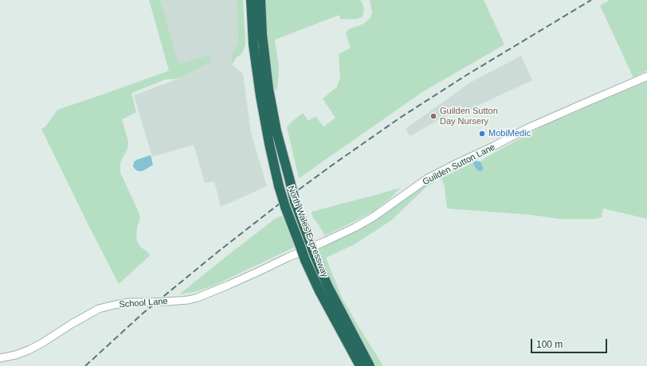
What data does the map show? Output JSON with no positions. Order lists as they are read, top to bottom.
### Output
{
  "streets": {
    "highway": ["North Wales Expressway"],
    "street": ["Guilden Sutton Lane", "School Lane"]
  },
  "crossings": [
    ["Guilden Sutton Lane", "School Lane"]
  ],
  "places": ["Guilden Sutton Day Nursery", "MobiMedic"],
  "scale_bar": "100 m"
}
